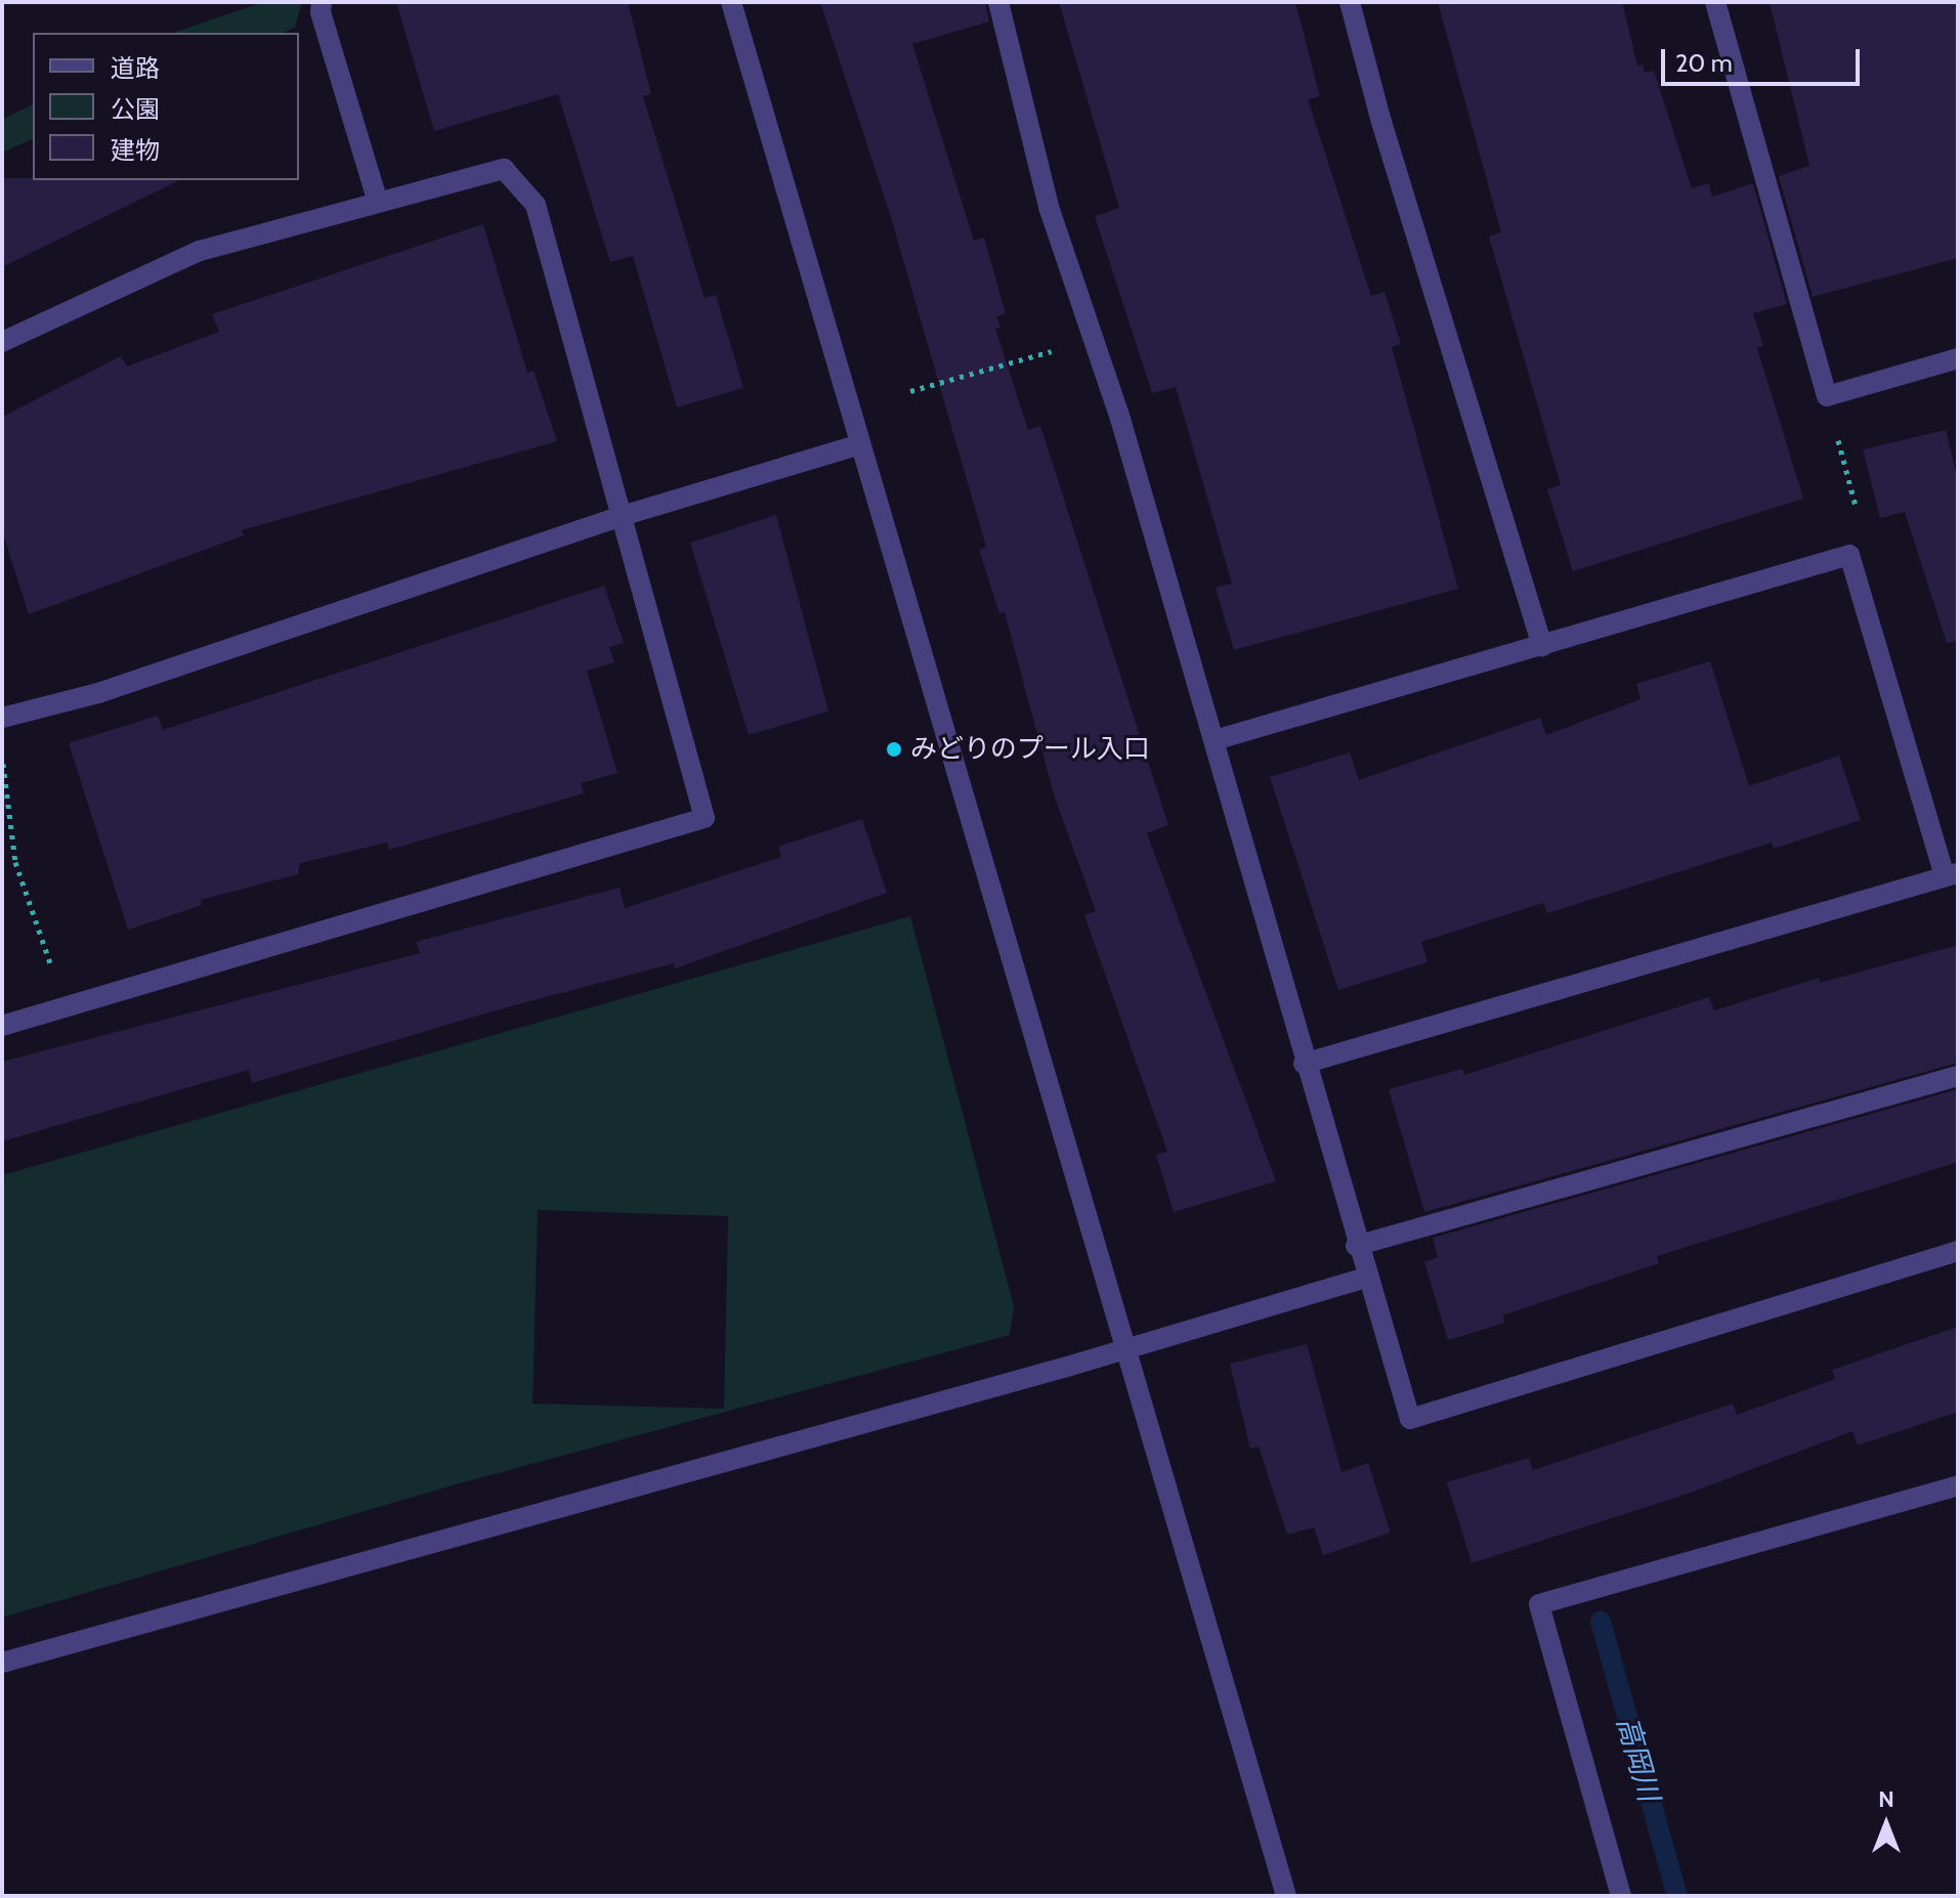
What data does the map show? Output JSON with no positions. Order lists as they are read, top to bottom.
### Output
{
  "water": ["高岡川"],
  "places": ["みどりのプール入口"],
  "legend": ["道路", "公園", "建物"],
  "scale_bar": "20 m",
  "north": "top"
}
